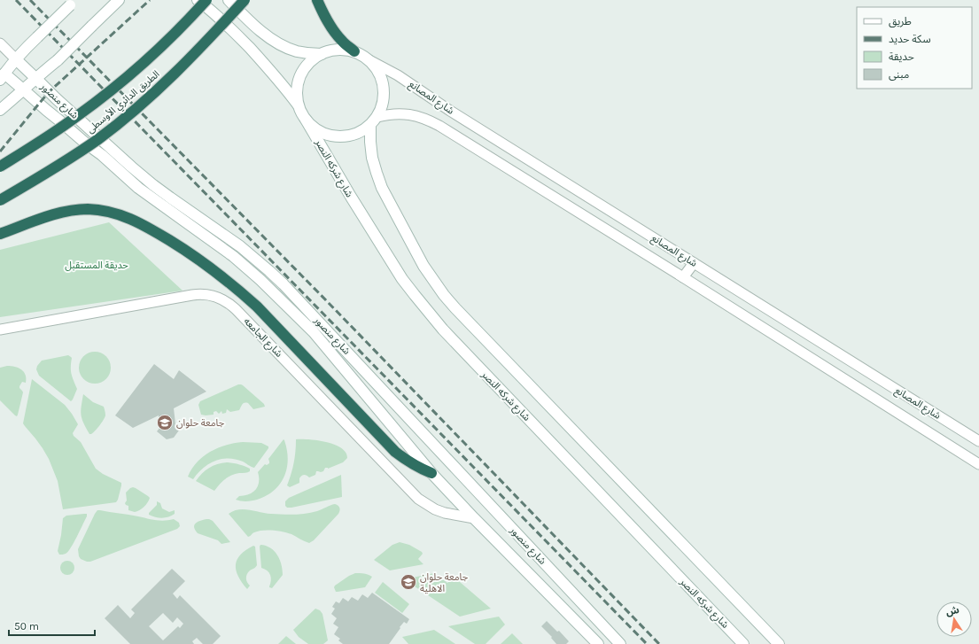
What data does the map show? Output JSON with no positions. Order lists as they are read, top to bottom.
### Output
{
  "streets": {
    "highway": ["الطريق الدائري الأوسطى"],
    "street": [
      "شارع المصانع",
      "شارع منصور",
      "شارع شركه النصر",
      "شارع الجامعه"
    ]
  },
  "crossings": [
    ["شارع المصانع", "شارع شركه النصر"],
    ["شارع منصور", "شارع الجامعه"]
  ],
  "parks": ["حديقة المستقبل"],
  "places": {
    "school or university": ["جامعة حلوان", "جامعة حلوان الاهلية"]
  },
  "legend": [
    "طريق",
    "سكة حديد",
    "حديقة",
    "مبنى"
  ],
  "scale_bar": "50 m",
  "north": "top"
}
